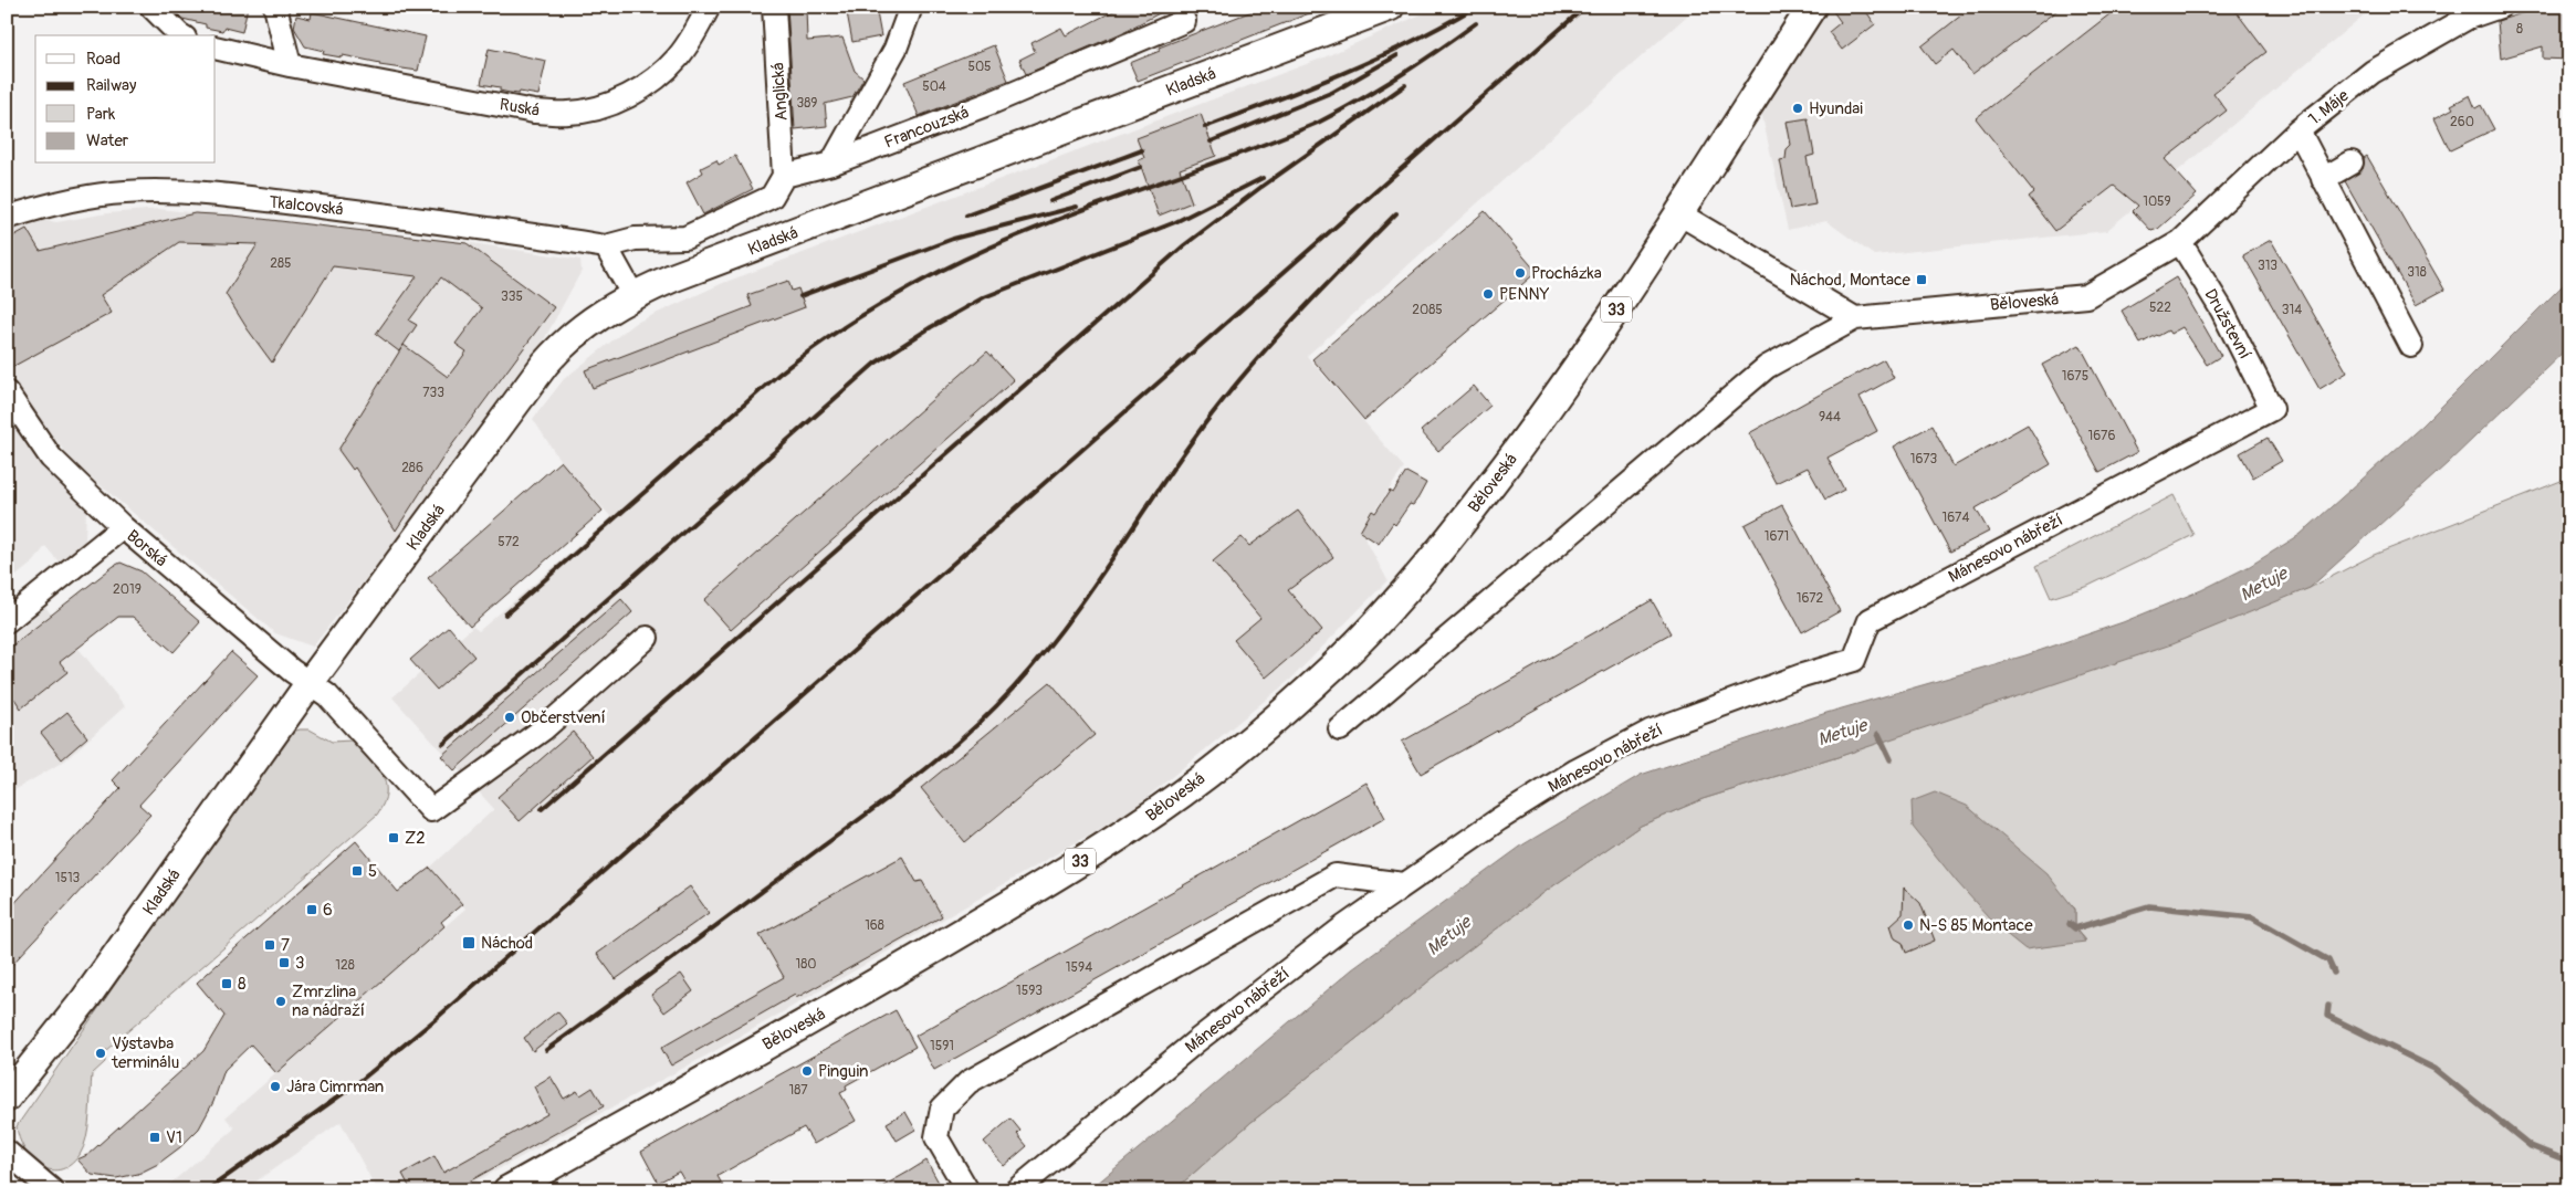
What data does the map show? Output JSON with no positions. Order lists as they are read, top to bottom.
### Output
{
  "streets": {
    "main road": ["Kladská", "Běloveská", "33"],
    "street": [
      "Anglická",
      "Ruská",
      "1. Máje",
      "Francouzská",
      "Tkalcovská",
      "Družstevní",
      "Borská",
      "Mánesovo nábřeží"
    ]
  },
  "crossings": [
    ["Kladská", "Borská"],
    ["Anglická", "Tkalcovská"],
    ["1. Máje", "Běloveská"],
    ["1. Máje", "Družstevní"],
    ["Běloveská", "Družstevní"],
    ["Družstevní", "Mánesovo nábřeží"]
  ],
  "water": ["Metuje"],
  "places": {
    "other": [
      "Hyundai",
      "Procházka",
      "PENNY",
      "Občerstvení",
      "N-S 85 Montace",
      "Zmrzlina na nádraží",
      "Výstavba terminálu",
      "Pinguin",
      "Jára Cimrman"
    ],
    "transit": [
      "Náchod, Montace",
      "Z2",
      "5",
      "6",
      "Náchod",
      "7",
      "3",
      "8",
      "V1"
    ]
  },
  "house_numbers": [
    "8",
    "505",
    "504",
    "389",
    "260",
    "1059",
    "285",
    "313",
    "318",
    "335",
    "522",
    "2085",
    "314",
    "1675",
    "733",
    "944",
    "1676",
    "1673",
    "286",
    "1674",
    "1671",
    "572",
    "2019",
    "1672",
    "1513",
    "168",
    "180",
    "128",
    "1594",
    "1593",
    "1591",
    "187"
  ],
  "legend": [
    "Road",
    "Railway",
    "Park",
    "Water"
  ]
}
